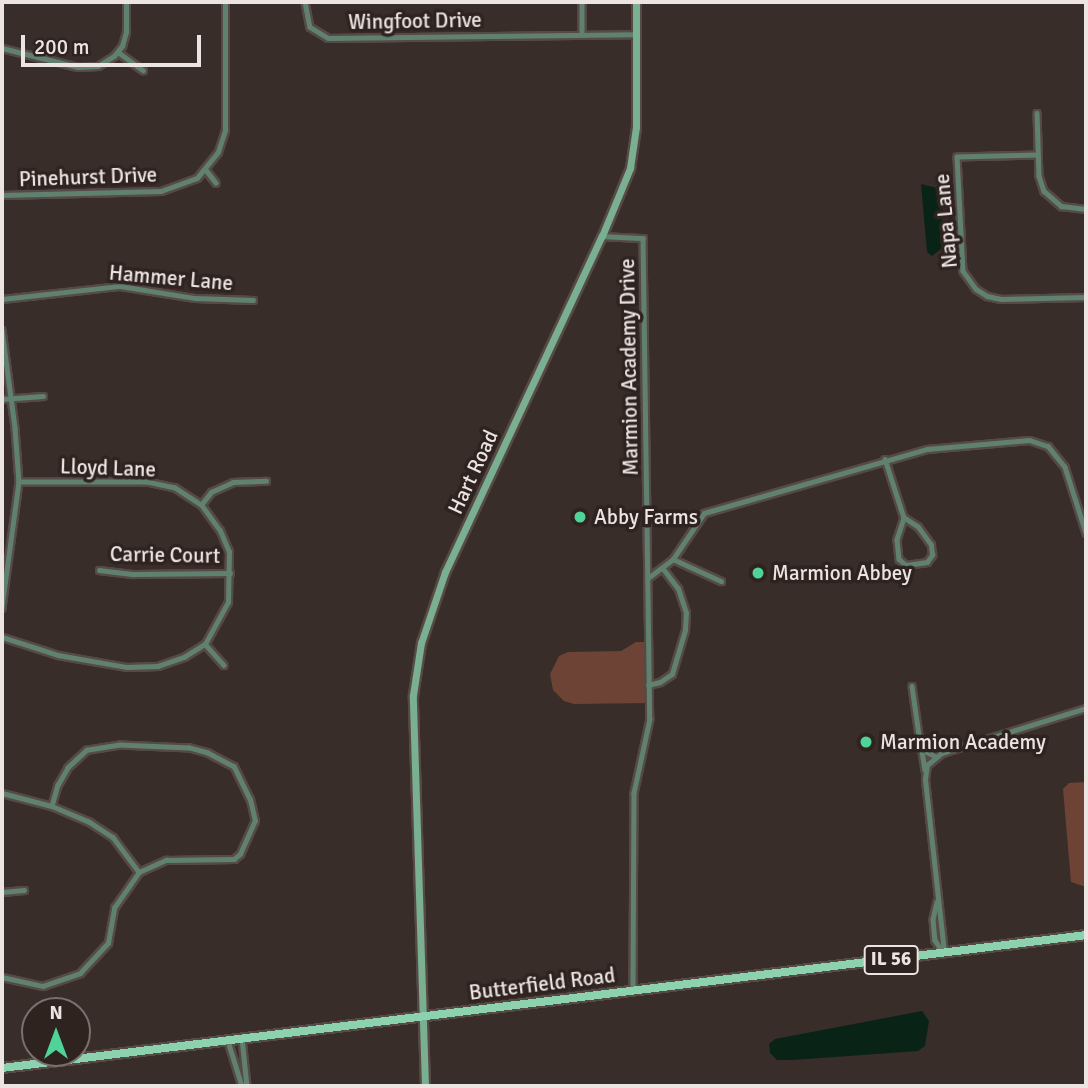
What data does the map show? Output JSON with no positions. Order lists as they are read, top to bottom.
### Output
{
  "streets": {
    "main road": ["IL 56", "Butterfield Road"],
    "street": [
      "Wingfoot Drive",
      "Pinehurst Drive",
      "Napa Lane",
      "Hammer Lane",
      "Marmion Academy Drive",
      "Lloyd Lane",
      "Hart Road",
      "Carrie Court"
    ]
  },
  "crossings": [
    ["Wingfoot Drive", "Hart Road"],
    ["Marmion Academy Drive", "Hart Road"],
    ["Marmion Academy Drive", "Butterfield Road"],
    ["Hart Road", "Butterfield Road"]
  ],
  "places": ["Abby Farms", "Marmion Abbey", "Marmion Academy"],
  "scale_bar": "200 m",
  "north": "top"
}
